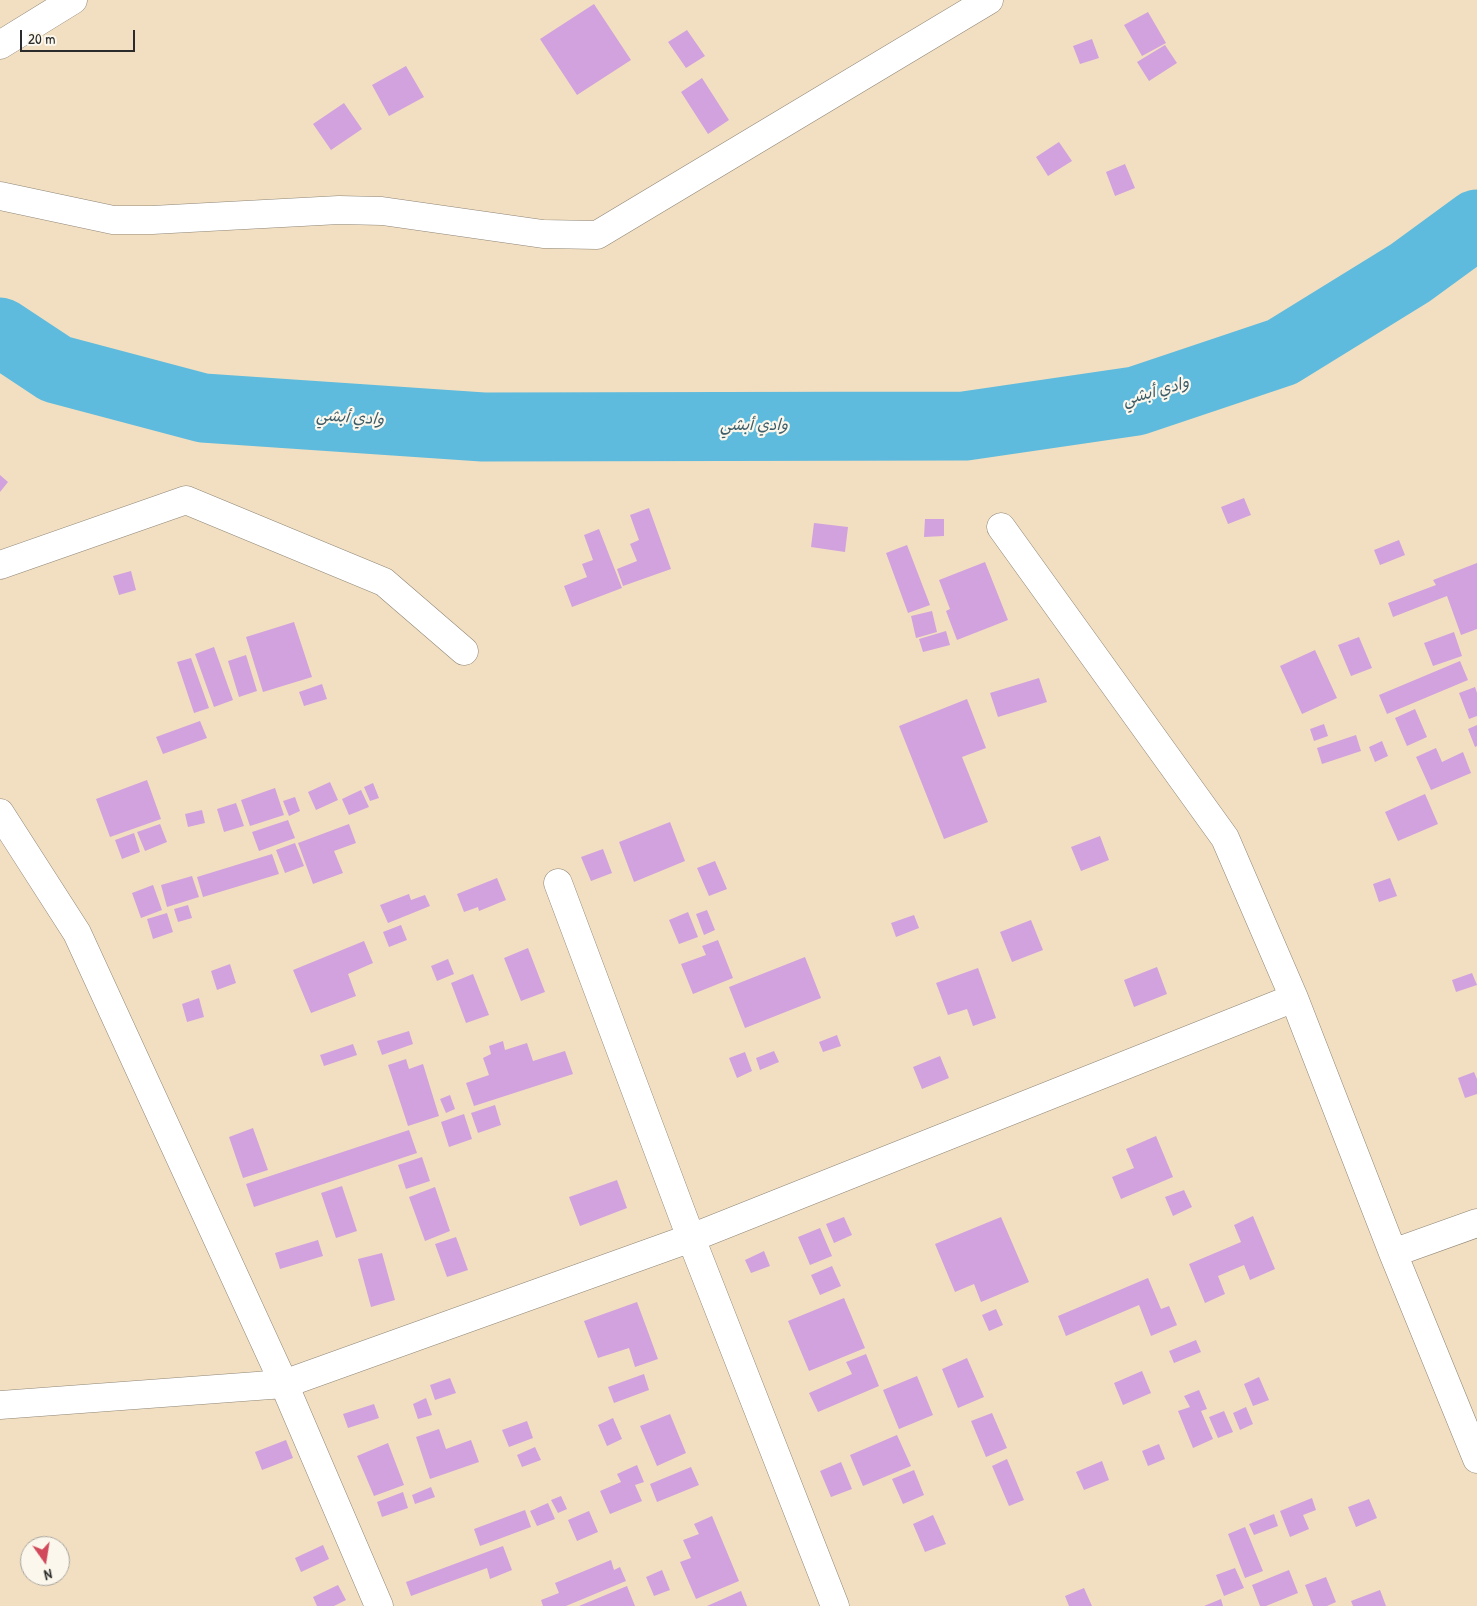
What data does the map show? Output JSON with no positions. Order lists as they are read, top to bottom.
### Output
{
  "water": ["وادي أبشي"],
  "scale_bar": "20 m",
  "north": "bottom"
}
